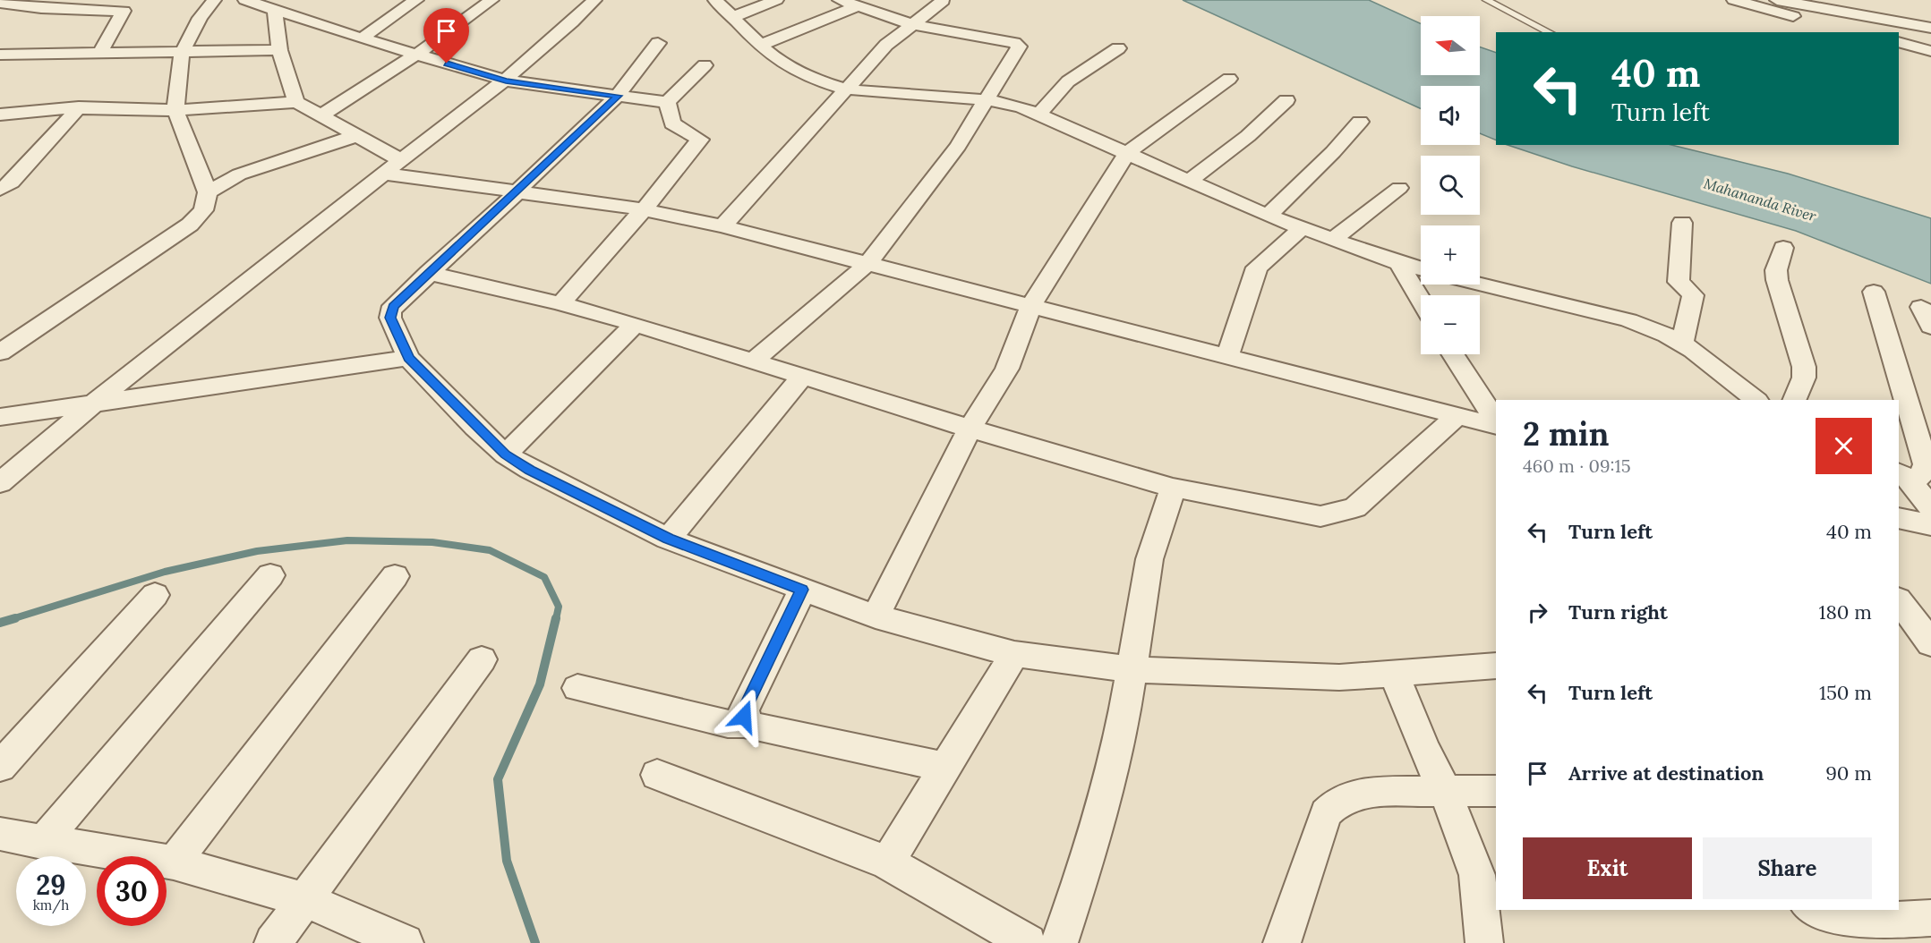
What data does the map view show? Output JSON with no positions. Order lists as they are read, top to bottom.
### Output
{
  "water": ["Mahananda River"],
  "north": "left",
  "page": {
    "map_buttons": ["+", "−"],
    "turn": ["40 m", "Turn left"],
    "heading": ["2 min", "460 m · 09:15"],
    "list": [
      {
        "name": "Turn left",
        "value": "40 m"
      },
      {
        "name": "Turn right",
        "value": "180 m"
      },
      {
        "name": "Turn left",
        "value": "150 m"
      },
      {
        "name": "Arrive at destination",
        "value": "90 m"
      }
    ],
    "buttons": ["Exit", "Share"],
    "speed": "29 km/h",
    "limit": "30"
  }
}
